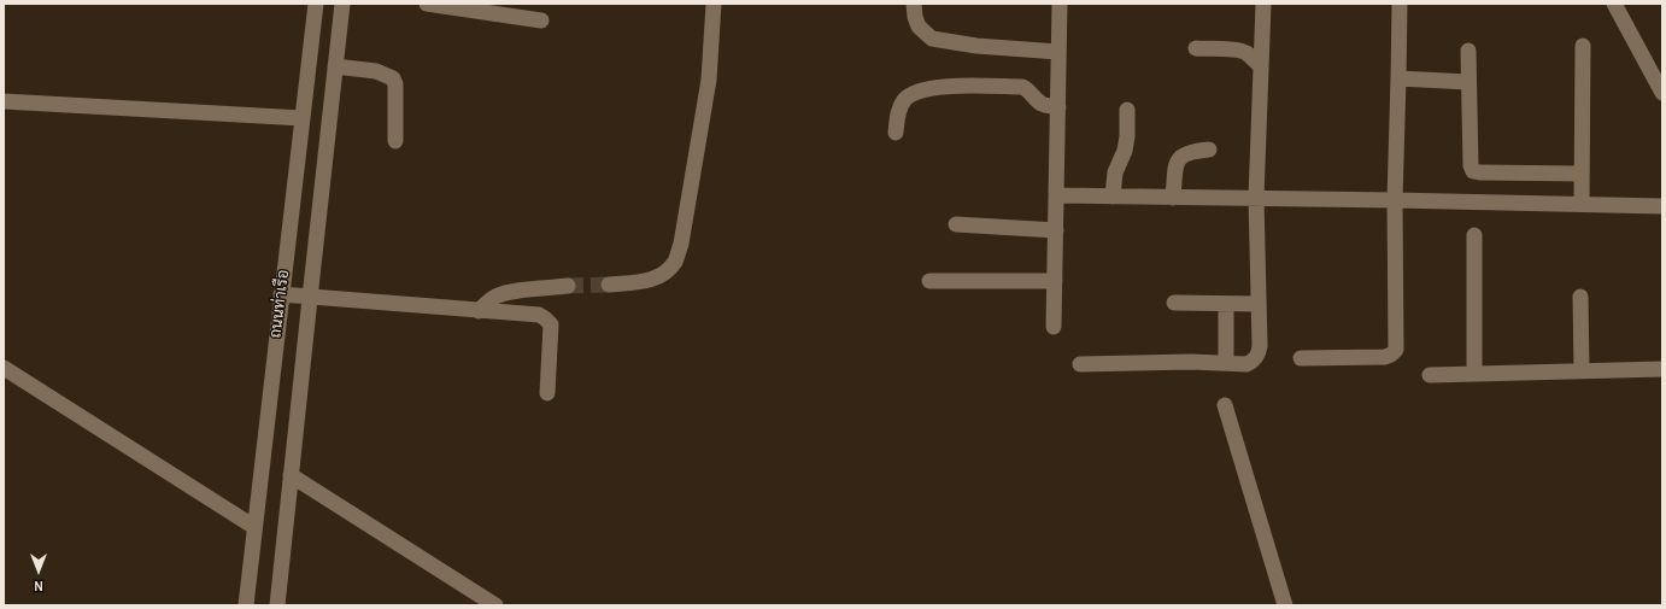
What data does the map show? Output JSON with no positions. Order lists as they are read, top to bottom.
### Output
{
  "streets": {
    "street": ["ถนนท่าเรือ"]
  },
  "north": "bottom"
}
